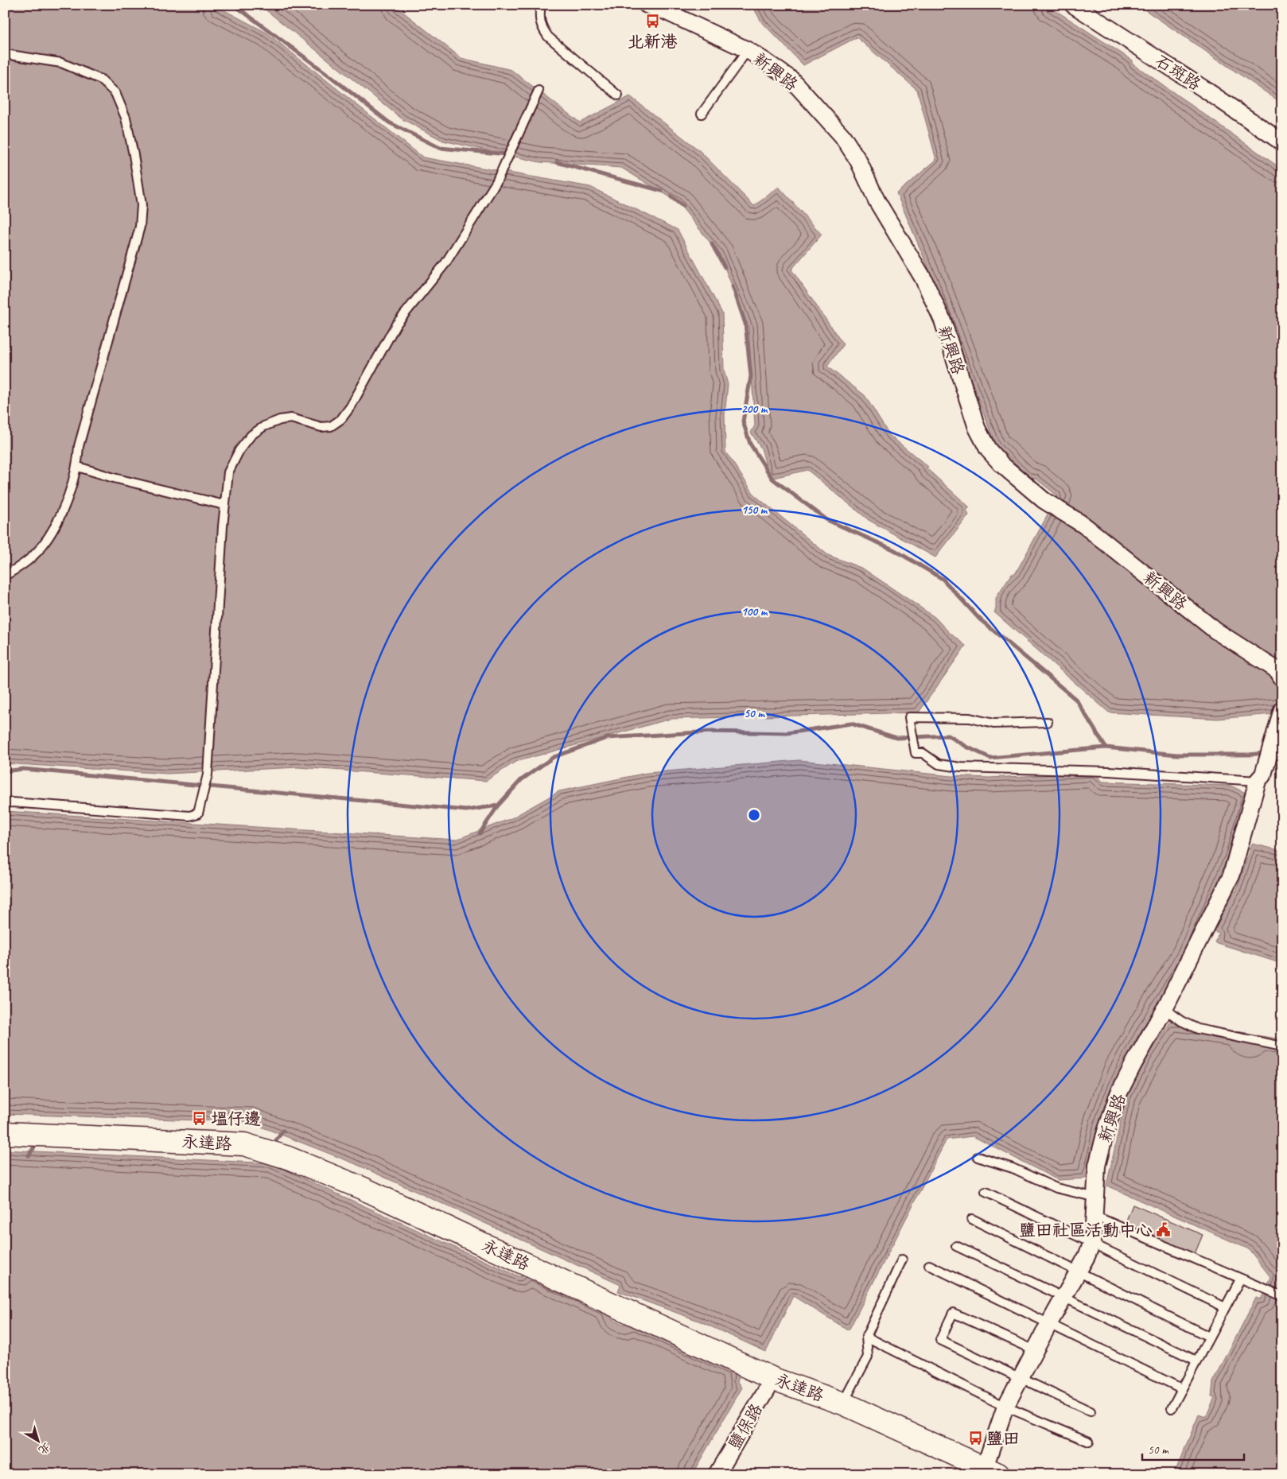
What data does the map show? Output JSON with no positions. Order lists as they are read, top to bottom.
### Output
{
  "streets": {
    "street": [
      "新興路",
      "石斑路",
      "永達路",
      "鹽保路"
    ]
  },
  "crossings": [
    ["新興路", "永達路"],
    ["永達路", "鹽保路"]
  ],
  "places": {
    "bus stop": ["北新港", "塭仔邊", "鹽田"],
    "public building": ["鹽田社區活動中心"]
  },
  "scale_bar": "50 m",
  "north": "bottom right",
  "rings": [
    "200 m",
    "150 m",
    "100 m",
    "50 m"
  ]
}
